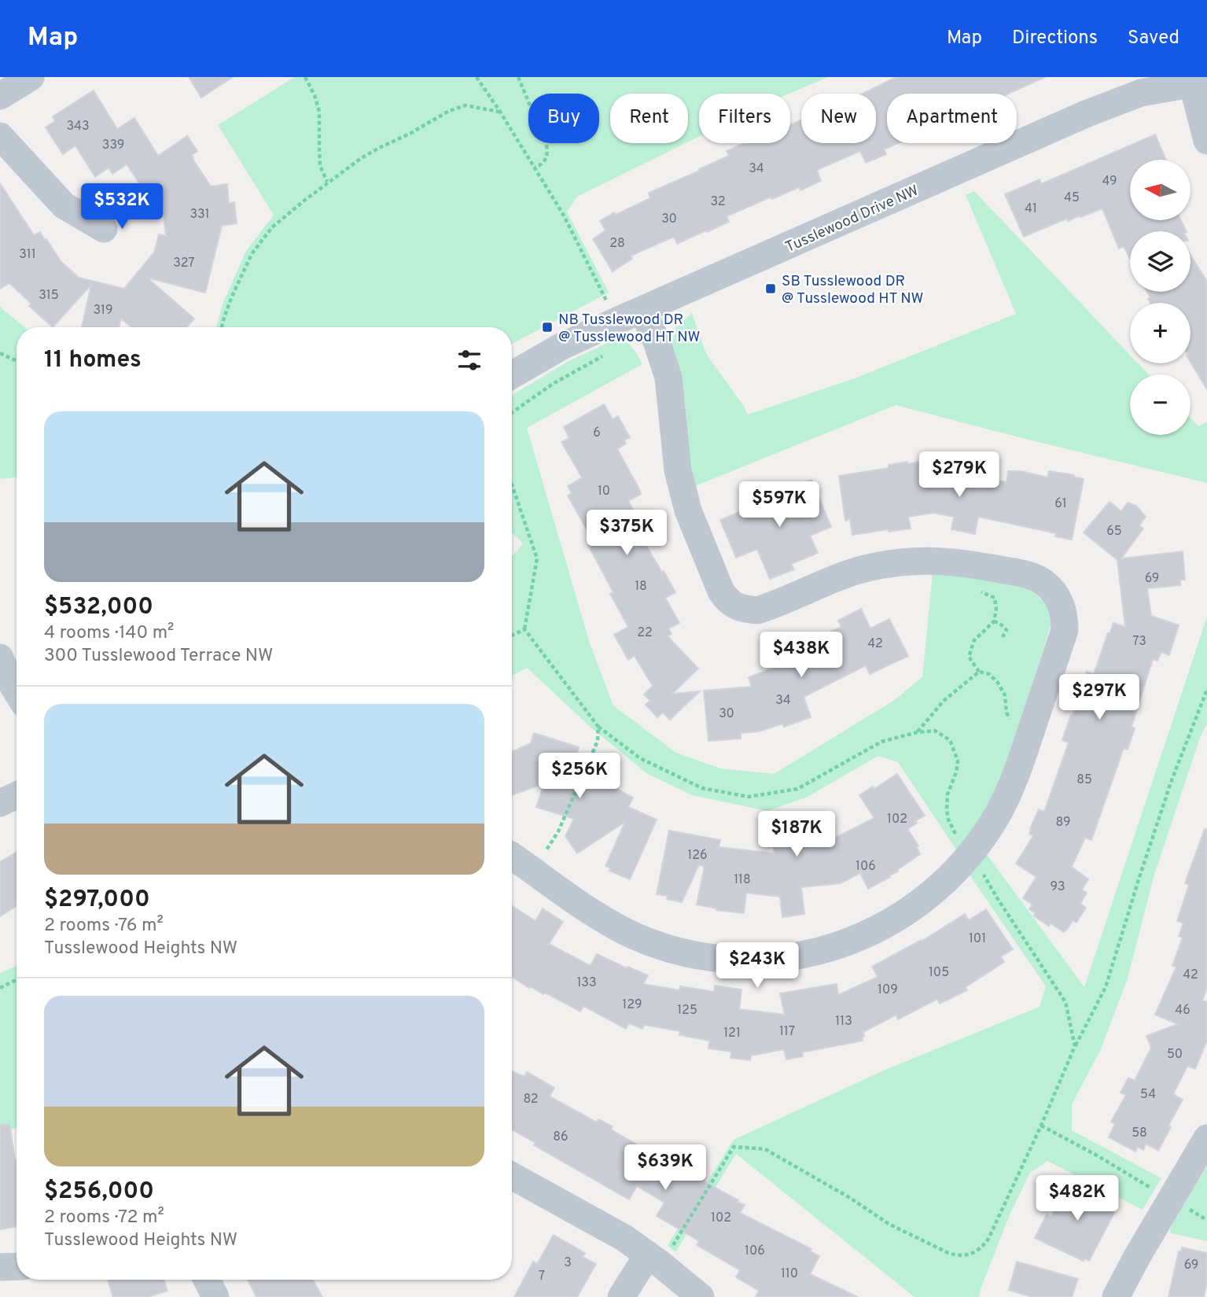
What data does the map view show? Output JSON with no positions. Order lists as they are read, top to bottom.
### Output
{
  "streets": {
    "street": ["Tusslewood Drive NW"]
  },
  "places": {
    "transit": ["SB Tusslewood DR @ Tusslewood HT NW", "NB Tusslewood DR @ Tusslewood HT NW"]
  },
  "house_numbers": [
    "343",
    "339",
    "34",
    "49",
    "45",
    "32",
    "41",
    "331",
    "30",
    "28",
    "311",
    "327",
    "315",
    "319",
    "6",
    "10",
    "61",
    "65",
    "69",
    "18",
    "22",
    "73",
    "42",
    "34",
    "30",
    "85",
    "102",
    "89",
    "126",
    "106",
    "118",
    "93",
    "101",
    "105",
    "42",
    "133",
    "109",
    "129",
    "125",
    "46",
    "113",
    "117",
    "121",
    "50",
    "54",
    "82",
    "58",
    "86",
    "102",
    "106",
    "3",
    "69",
    "110",
    "7"
  ],
  "north": "left",
  "page": {
    "header": "Map",
    "nav": ["Map", "Directions", "Saved"],
    "chip": [
      "Buy",
      "Rent",
      "Filters",
      "New",
      "Apartment"
    ],
    "map_buttons": ["+", "−"],
    "price": [
      "$532K",
      "$279K",
      "$597K",
      "$375K",
      "$438K",
      "$297K",
      "$256K",
      "$187K",
      "$243K",
      "$639K",
      "$482K"
    ],
    "heading": "11 homes",
    "list": [
      {
        "name": "$532,000",
        "note": "4 rooms · 140 m² · 300 Tusslewood Terrace NW"
      },
      {
        "name": "$297,000",
        "note": "2 rooms · 76 m² · Tusslewood Heights NW"
      },
      {
        "name": "$256,000",
        "note": "2 rooms · 72 m² · Tusslewood Heights NW"
      }
    ]
  }
}
